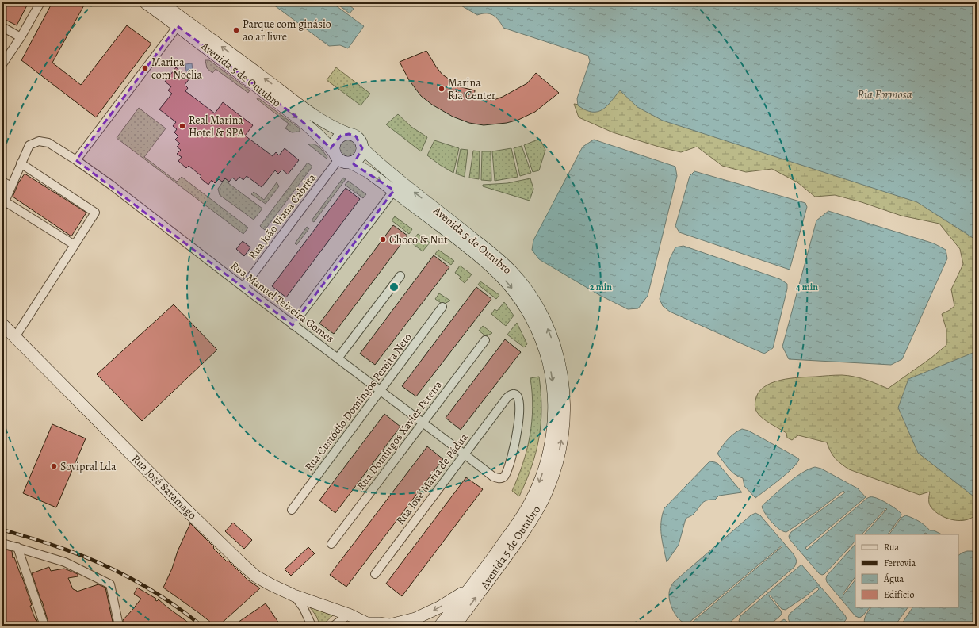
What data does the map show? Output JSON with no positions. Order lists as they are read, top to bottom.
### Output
{
  "streets": {
    "main road": ["Avenida 5 de Outubro", "Rua José Saramago"],
    "street": [
      "Rua João Viana Cabrita",
      "Rua Manuel Teixeira Gomes",
      "Rua Custódio Domingos Pereira Neto",
      "Rua Domingos Xavier Pereira",
      "Rua José Maria de Pádua"
    ]
  },
  "crossings": [
    ["Avenida 5 de Outubro", "Rua João Viana Cabrita"],
    ["Rua João Viana Cabrita", "Rua Manuel Teixeira Gomes"],
    ["Rua Manuel Teixeira Gomes", "Rua Custódio Domingos Pereira Neto"],
    ["Rua Manuel Teixeira Gomes", "Rua Domingos Xavier Pereira"],
    ["Rua Manuel Teixeira Gomes", "Rua José Maria de Pádua"]
  ],
  "water": ["Ria Formosa"],
  "places": [
    "Parque com ginásio ao ar livre",
    "Marina com Noélia",
    "Marina Ria Center",
    "Real Marina Hotel & SPA",
    "Choco & Nut",
    "Sovipral Lda"
  ],
  "legend": [
    "Rua",
    "Ferrovia",
    "Água",
    "Edifício"
  ],
  "rings": ["2 min", "4 min"]
}
